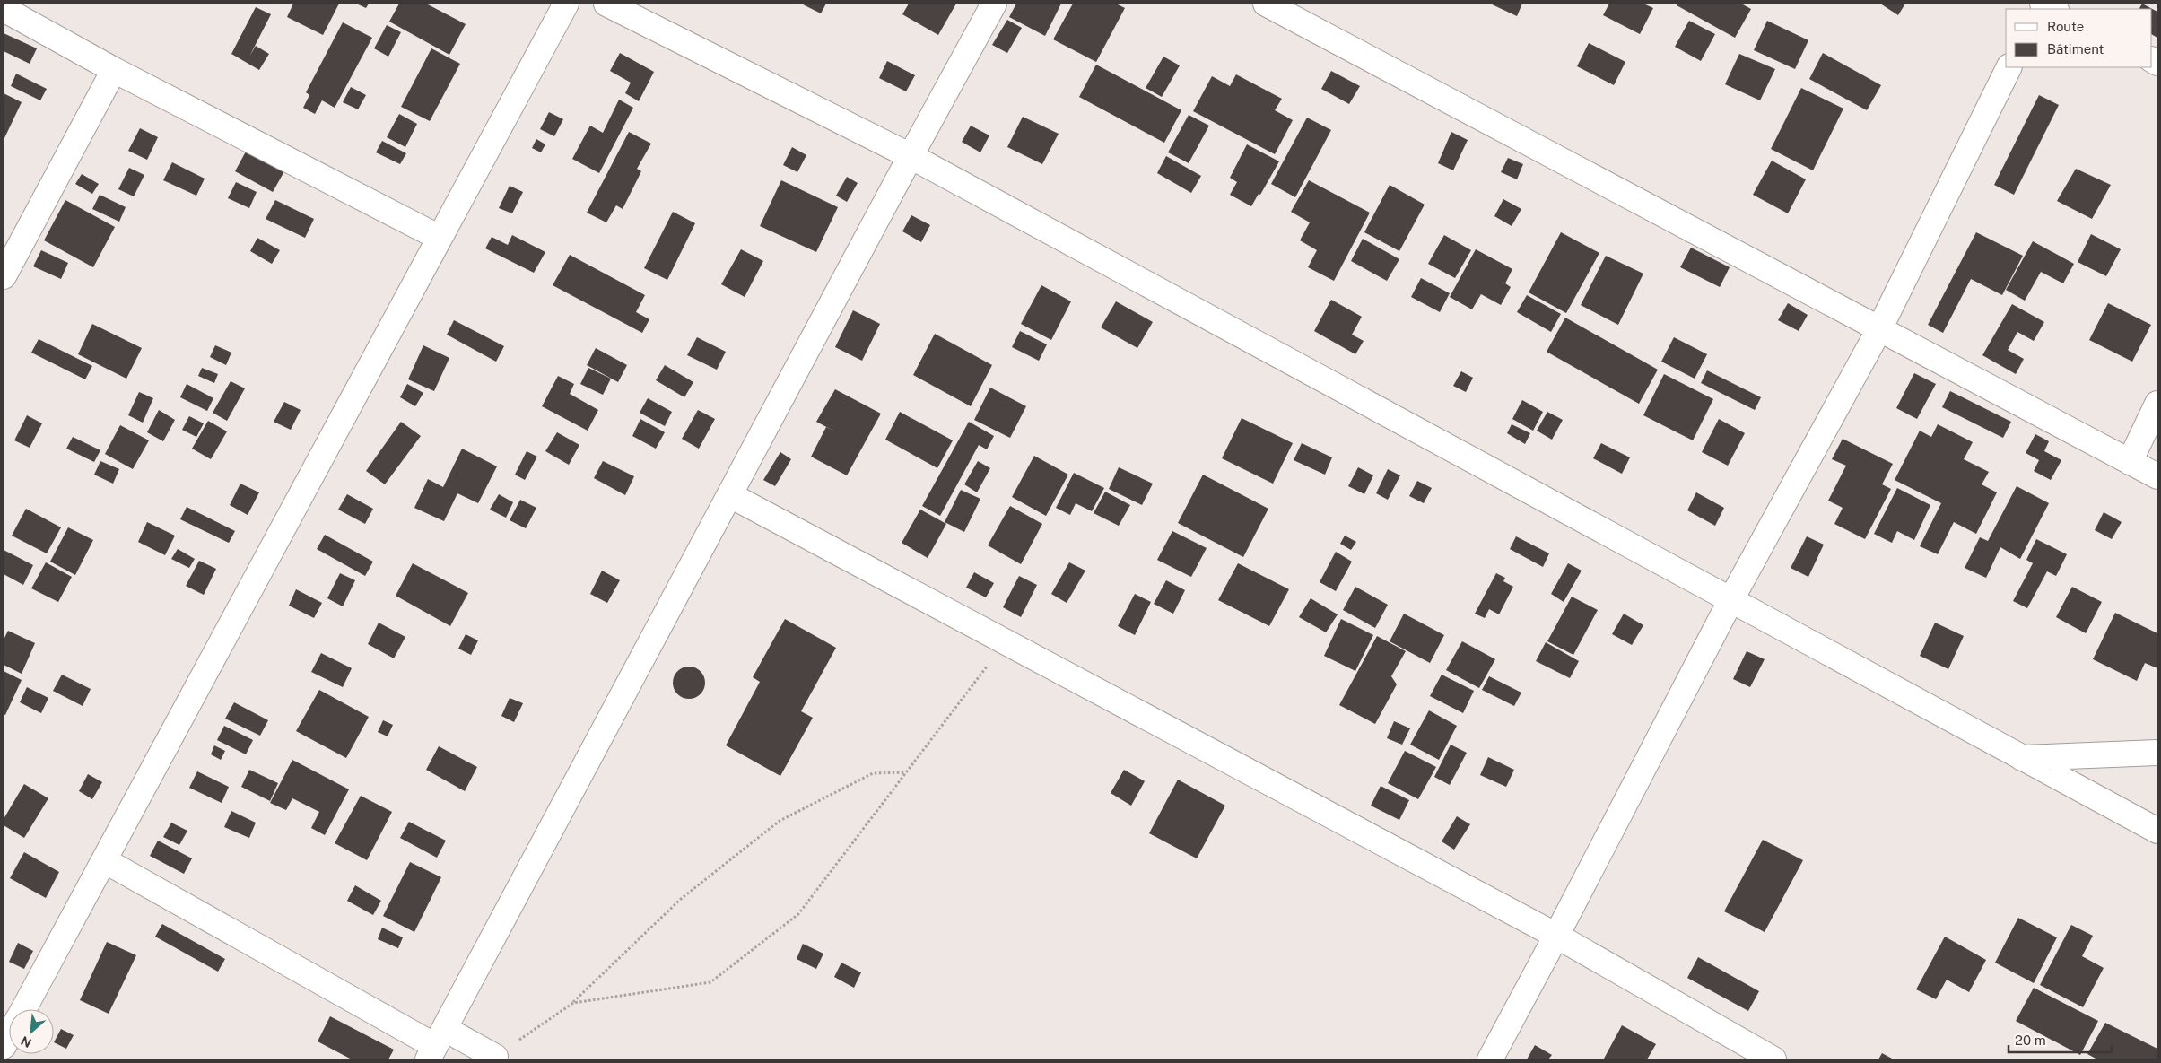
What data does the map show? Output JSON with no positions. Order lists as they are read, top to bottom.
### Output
{
  "legend": ["Route", "Bâtiment"],
  "scale_bar": "20 m",
  "north": "bottom left"
}
